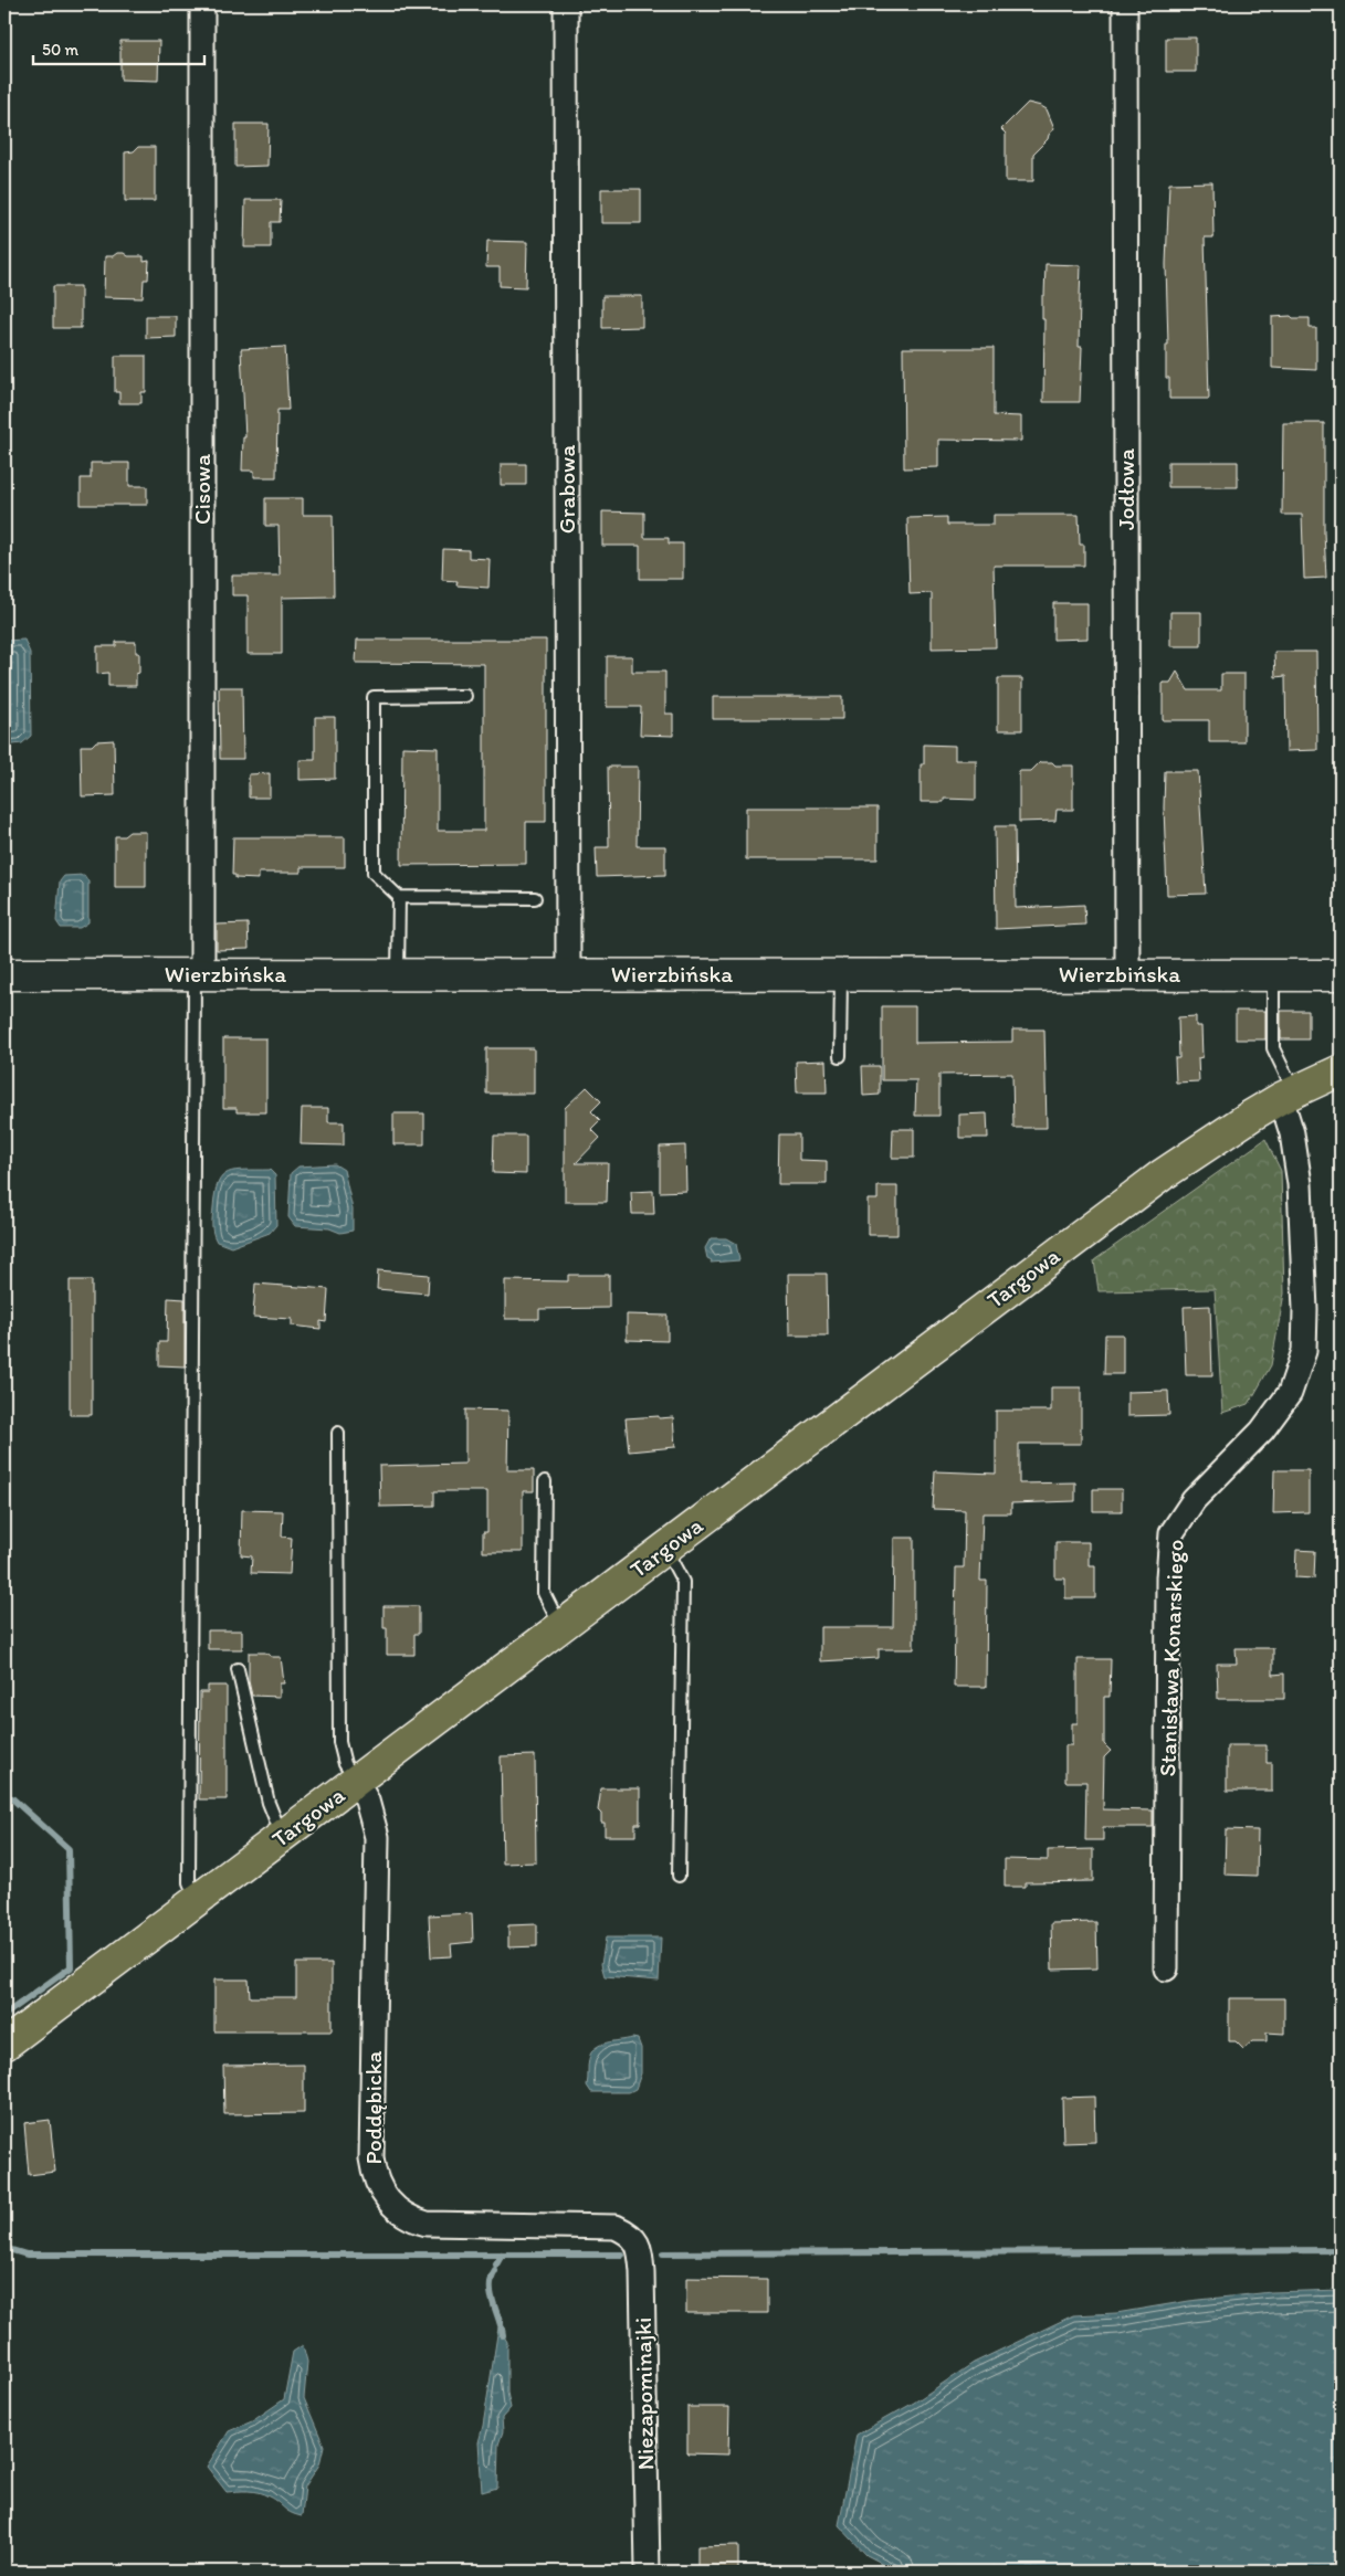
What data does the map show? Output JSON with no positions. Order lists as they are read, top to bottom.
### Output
{
  "streets": {
    "main road": ["Targowa"],
    "street": [
      "Cisowa",
      "Grabowa",
      "Jodłowa",
      "Wierzbińska",
      "Stanisława Konarskiego",
      "Poddębicka",
      "Niezapominajki"
    ]
  },
  "crossings": [
    ["Cisowa", "Wierzbińska"],
    ["Grabowa", "Wierzbińska"],
    ["Jodłowa", "Wierzbińska"],
    ["Targowa", "Stanisława Konarskiego"],
    ["Targowa", "Poddębicka"],
    ["Poddębicka", "Niezapominajki"]
  ],
  "scale_bar": "50 m"
}
